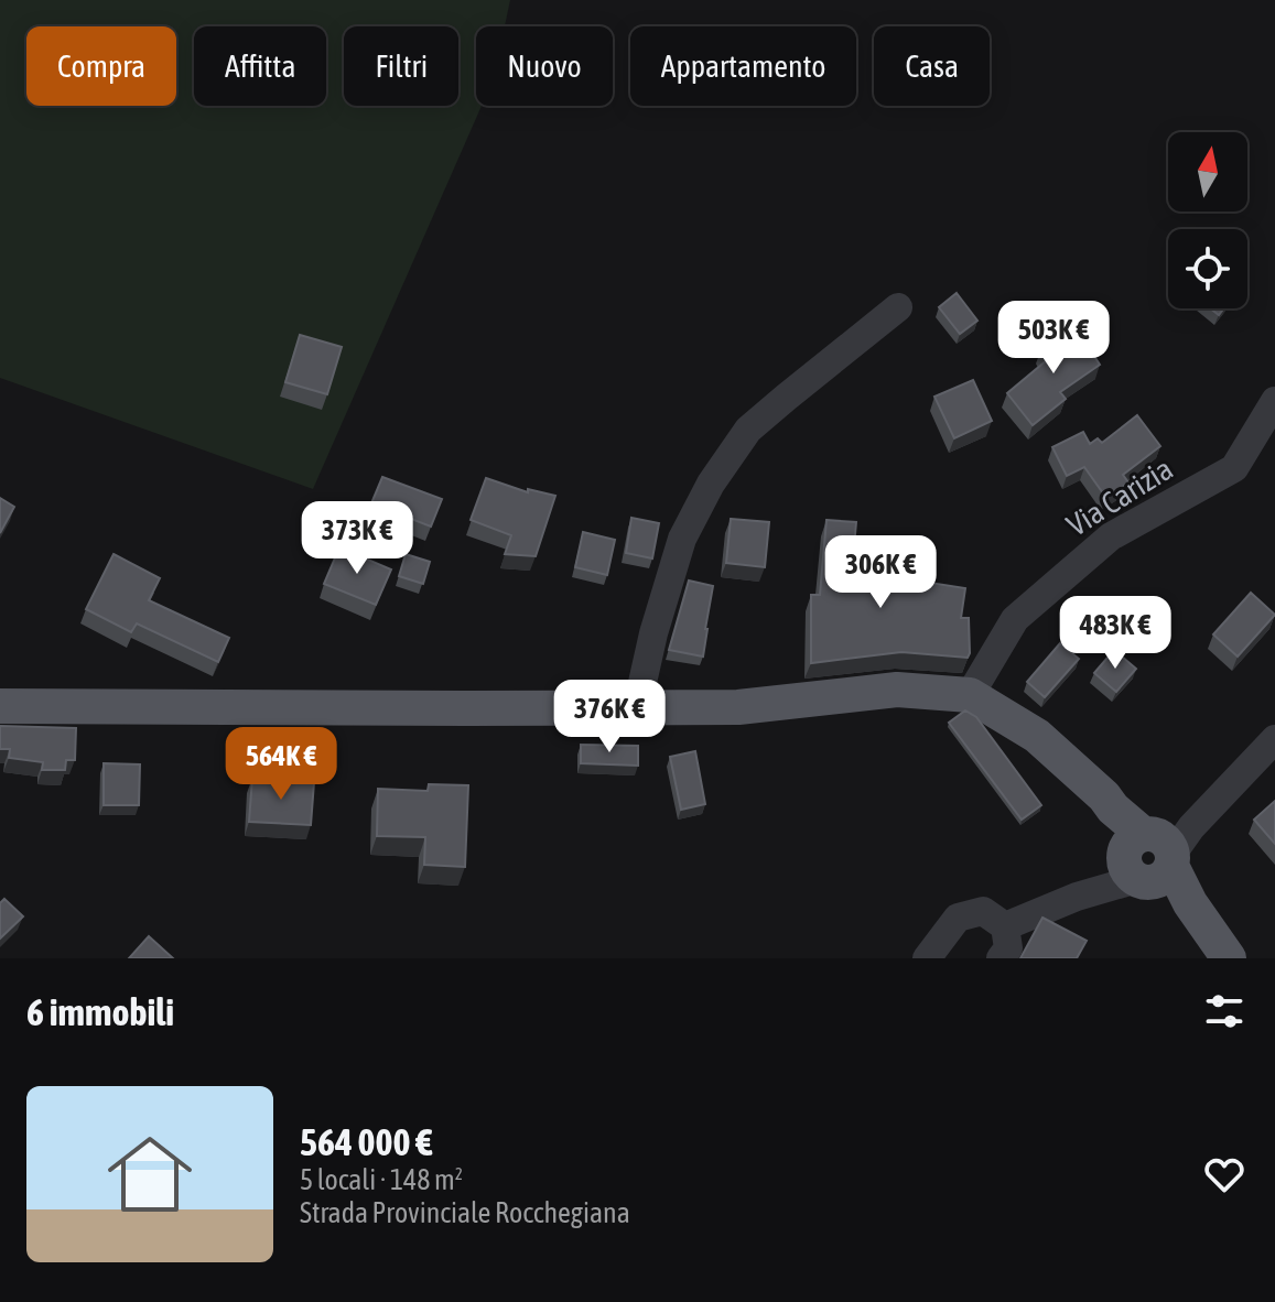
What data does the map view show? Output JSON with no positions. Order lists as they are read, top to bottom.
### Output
{
  "streets": {
    "street": ["Via Carizia"]
  },
  "north": "top",
  "page": {
    "chip": [
      "Compra",
      "Affitta",
      "Filtri",
      "Nuovo",
      "Appartamento",
      "Casa"
    ],
    "price": [
      "503K €",
      "373K €",
      "306K €",
      "483K €",
      "376K €",
      "564K €"
    ],
    "heading": "6 immobili",
    "list": [
      {
        "name": "564 000 €",
        "note": "5 locali · 148 m² · Strada Provinciale Rocchegiana"
      }
    ]
  }
}
